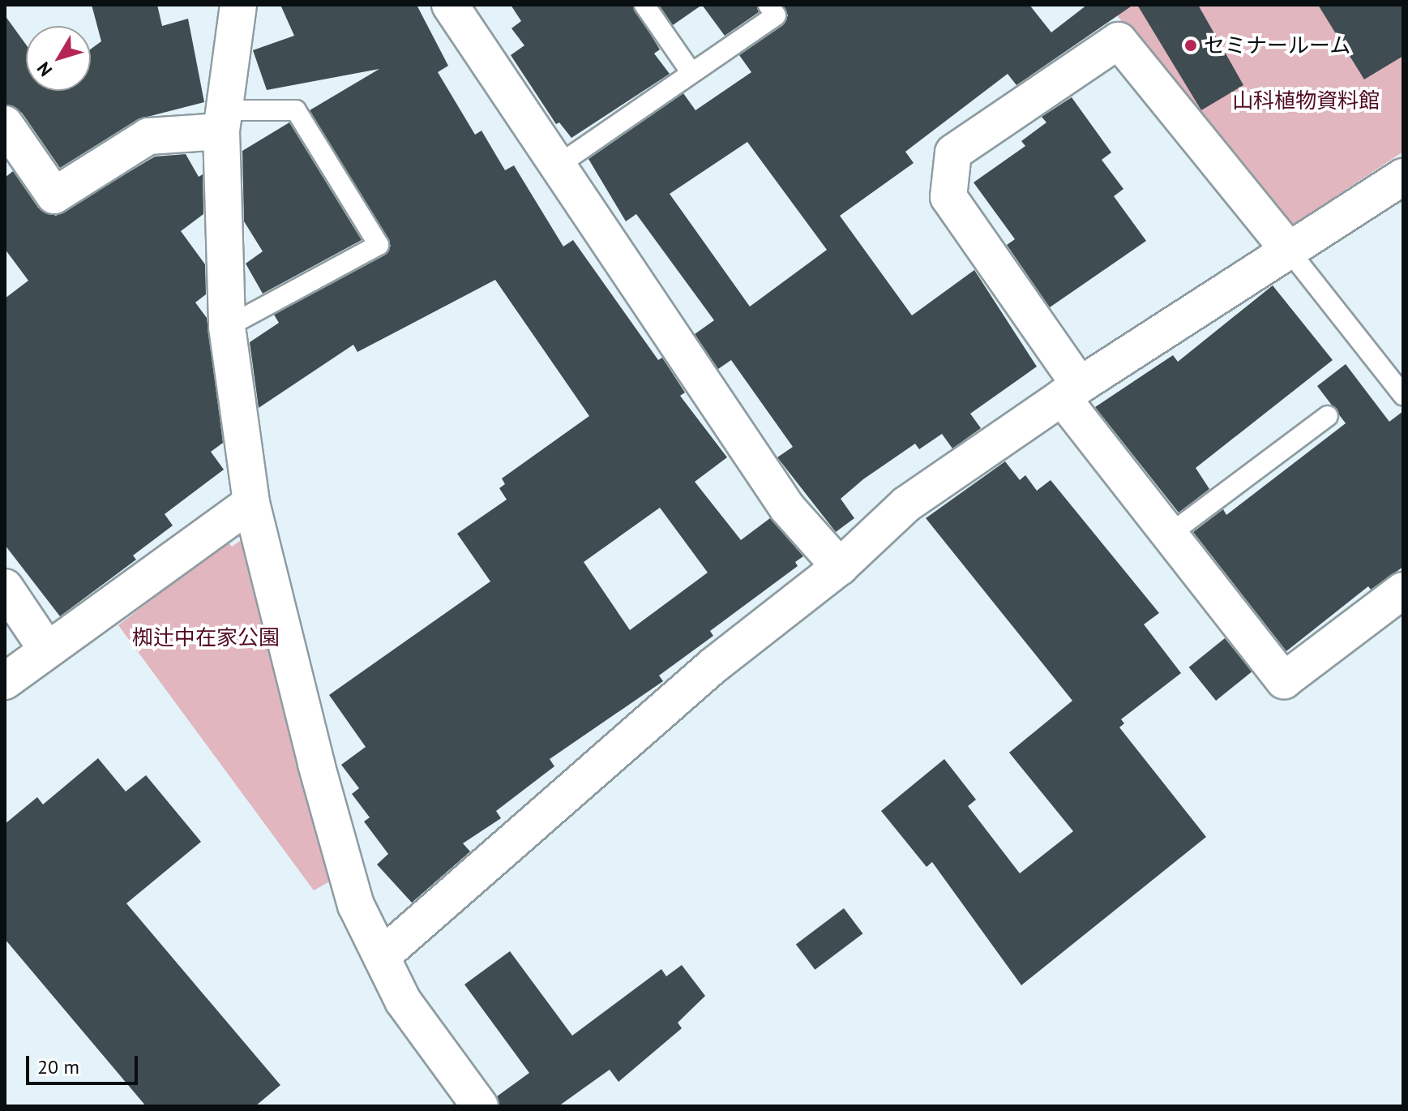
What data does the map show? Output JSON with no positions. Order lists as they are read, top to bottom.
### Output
{
  "parks": ["山科植物資料館", "椥辻中在家公園"],
  "places": ["セミナールーム"],
  "scale_bar": "20 m",
  "north": "bottom left"
}
